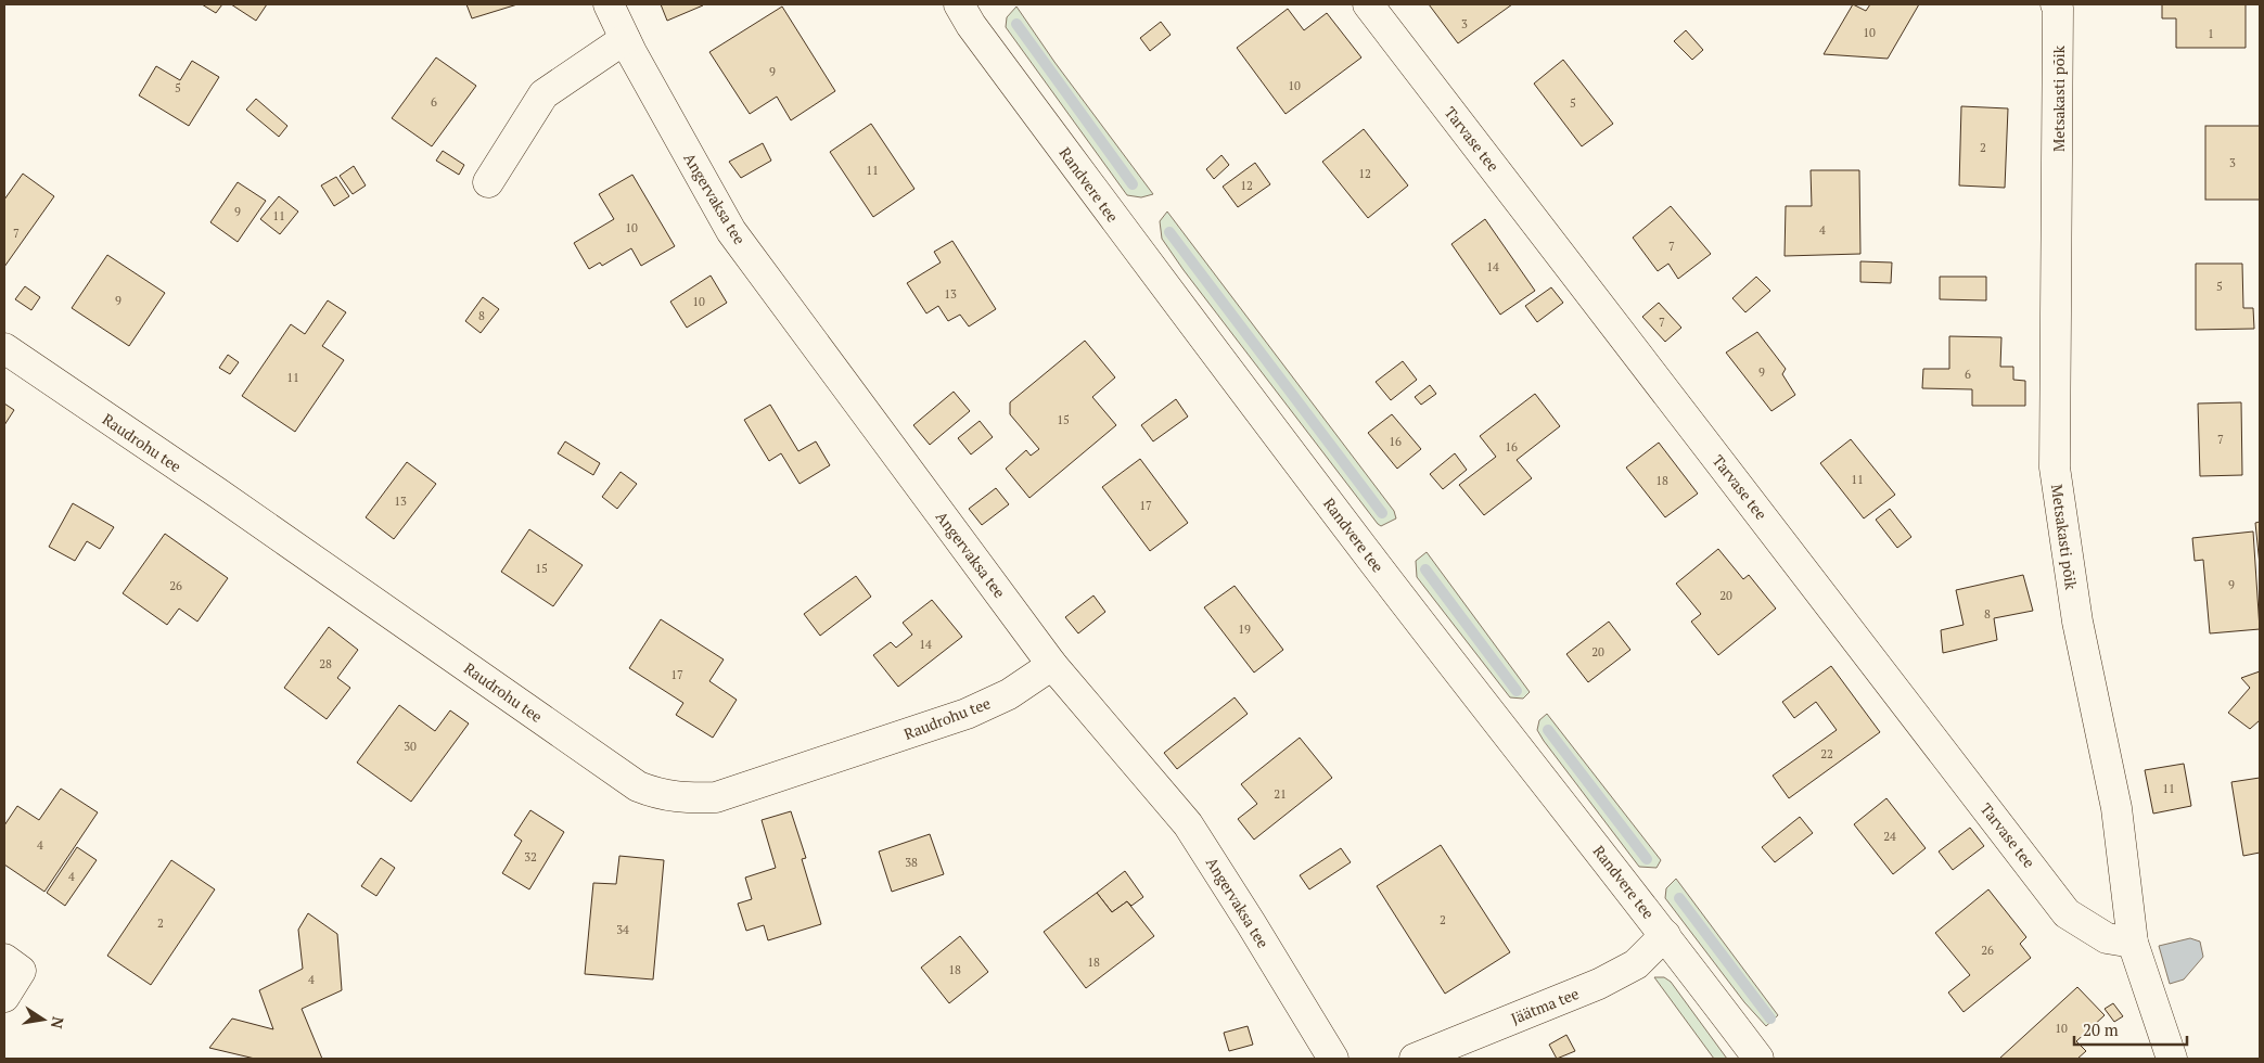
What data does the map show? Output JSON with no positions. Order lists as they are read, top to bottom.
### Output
{
  "streets": {
    "street": [
      "Metsakasti põik",
      "Tarvase tee",
      "Randvere tee",
      "Angervaksa tee",
      "Raudrohu tee",
      "Jäätma tee"
    ]
  },
  "crossings": [
    ["Metsakasti põik", "Tarvase tee"],
    ["Randvere tee", "Jäätma tee"],
    ["Angervaksa tee", "Raudrohu tee"]
  ],
  "house_numbers": [
    "3",
    "10",
    "1",
    "9",
    "10",
    "5",
    "6",
    "5",
    "2",
    "3",
    "11",
    "12",
    "12",
    "9",
    "11",
    "10",
    "4",
    "7",
    "7",
    "14",
    "5",
    "13",
    "9",
    "10",
    "8",
    "7",
    "9",
    "6",
    "11",
    "15",
    "7",
    "16",
    "16",
    "11",
    "18",
    "13",
    "17",
    "15",
    "9",
    "26",
    "20",
    "8",
    "19",
    "14",
    "20",
    "28",
    "17",
    "30",
    "22",
    "11",
    "21",
    "24",
    "4",
    "32",
    "38",
    "4",
    "2",
    "2",
    "34",
    "26",
    "18",
    "18",
    "4",
    "10"
  ],
  "scale_bar": "20 m",
  "north": "right"
}
